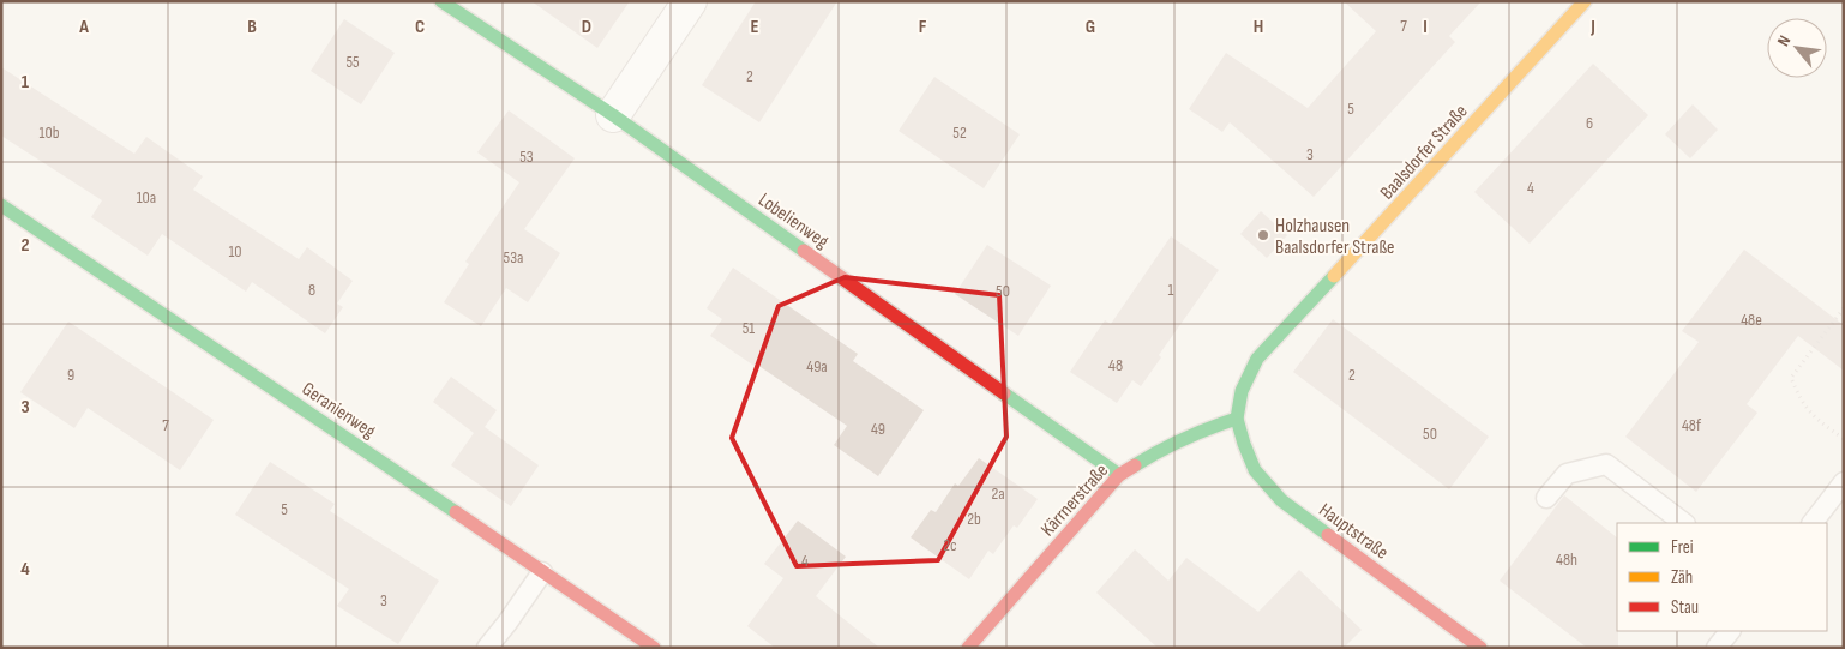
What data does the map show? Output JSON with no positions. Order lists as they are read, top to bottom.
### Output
{
  "streets": {
    "street": [
      "Baalsdorfer Straße",
      "Lobelienweg",
      "Geranienweg",
      "Kärrnerstraße",
      "Hauptstraße"
    ]
  },
  "crossings": [
    ["Baalsdorfer Straße", "Kärrnerstraße"],
    ["Baalsdorfer Straße", "Hauptstraße"],
    ["Lobelienweg", "Kärrnerstraße"],
    ["Kärrnerstraße", "Hauptstraße"]
  ],
  "places": ["Holzhausen Baalsdorfer Straße"],
  "house_numbers": [
    "7",
    "55",
    "2",
    "5",
    "6",
    "10b",
    "52",
    "3",
    "53",
    "4",
    "10a",
    "10",
    "53a",
    "8",
    "1",
    "50",
    "48e",
    "51",
    "48",
    "49a",
    "9",
    "2",
    "7",
    "48f",
    "49",
    "50",
    "2a",
    "5",
    "2b",
    "2c",
    "48h",
    "4",
    "3"
  ],
  "legend": ["Frei", "Zäh", "Stau"],
  "north": "top left",
  "grid": {
    "columns": [
      "A",
      "B",
      "C",
      "D",
      "E",
      "F",
      "G",
      "H",
      "I",
      "J"
    ],
    "rows": [
      "1",
      "2",
      "3",
      "4"
    ]
  }
}
